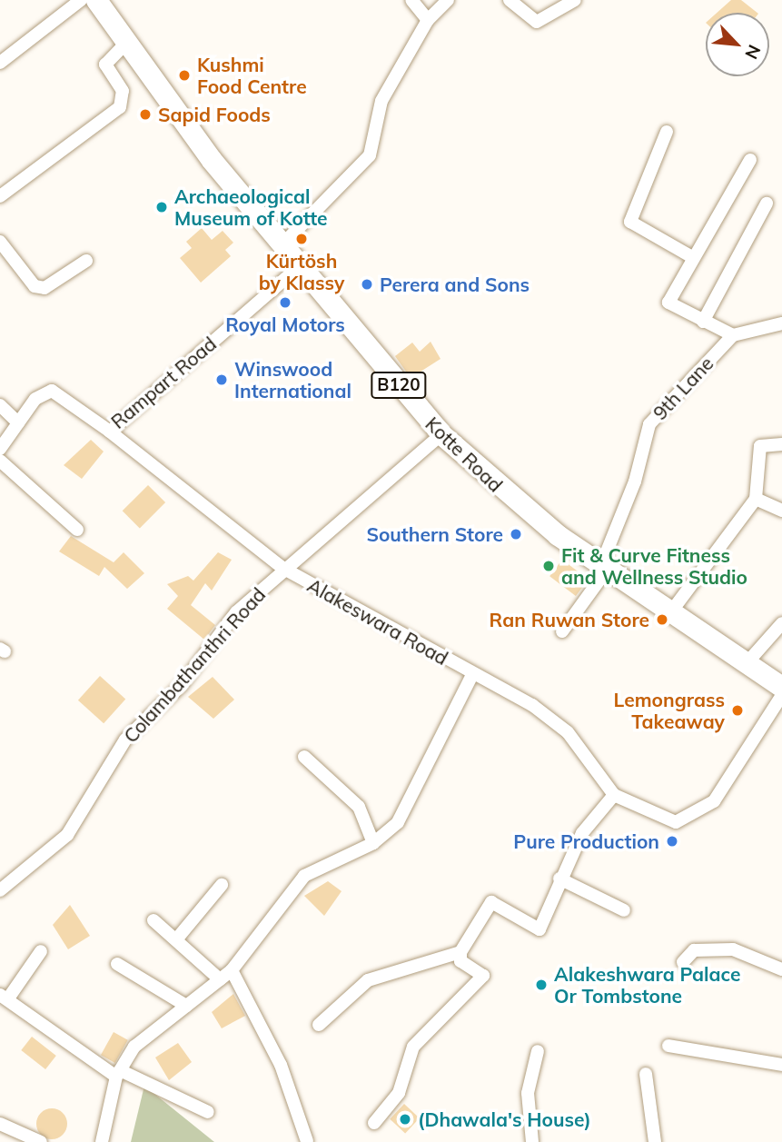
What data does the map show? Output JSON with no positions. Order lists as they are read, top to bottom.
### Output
{
  "streets": {
    "main road": ["B120", "Kotte Road"],
    "street": [
      "Rampart Road",
      "9th Lane",
      "Alakeswara Road",
      "Colambathanthri Road"
    ]
  },
  "crossings": [
    ["Rampart Road", "Kotte Road"],
    ["Rampart Road", "Alakeswara Road"],
    ["9th Lane", "Kotte Road"],
    ["Kotte Road", "Colambathanthri Road"],
    ["Alakeswara Road", "Colambathanthri Road"]
  ],
  "places": [
    "Kushmi Food Centre",
    "Sapid Foods",
    "Archaeological Museum of Kotte",
    "Kürtösh by Klassy",
    "Perera and Sons",
    "Royal Motors",
    "Winswood International",
    "Southern Store",
    "Fit & Curve Fitness and Wellness Studio",
    "Ran Ruwan Store",
    "Lemongrass Takeaway",
    "Pure Production",
    "Alakeshwara Palace Or Tombstone",
    "(Dhawala's House)"
  ],
  "north": "bottom right"
}
